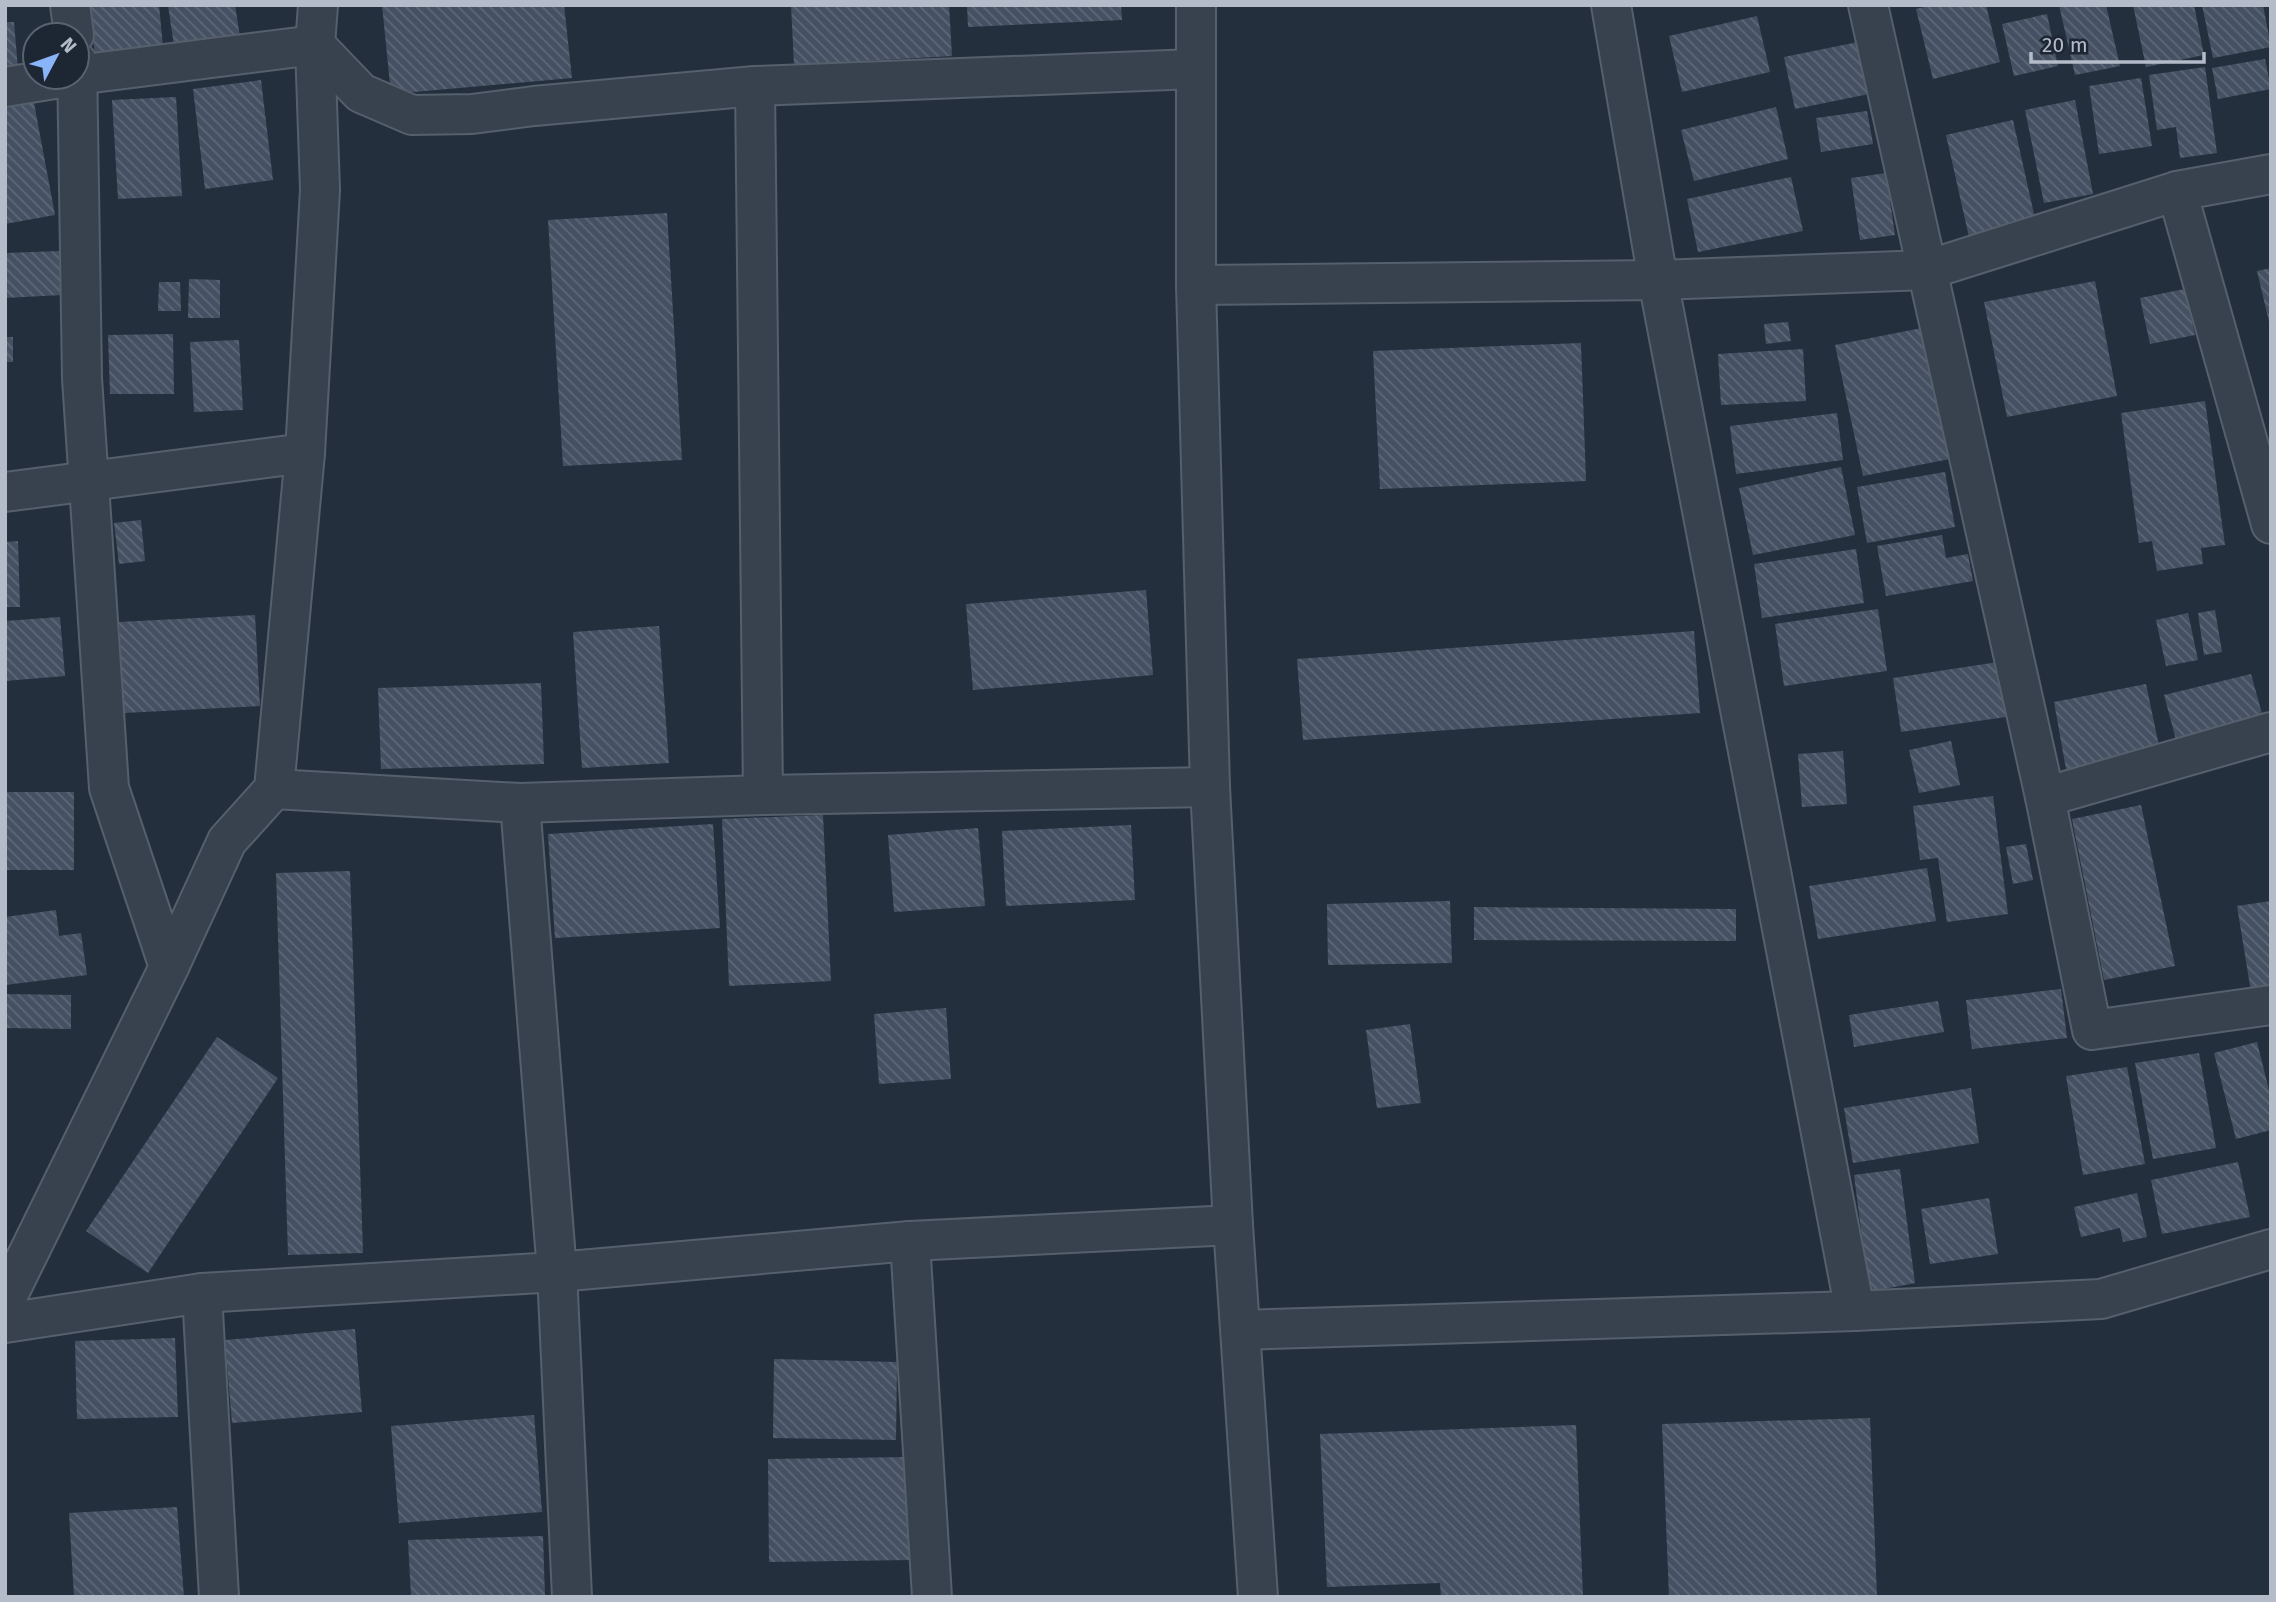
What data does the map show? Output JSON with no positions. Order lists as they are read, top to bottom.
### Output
{
  "scale_bar": "20 m",
  "north": "top right"
}
